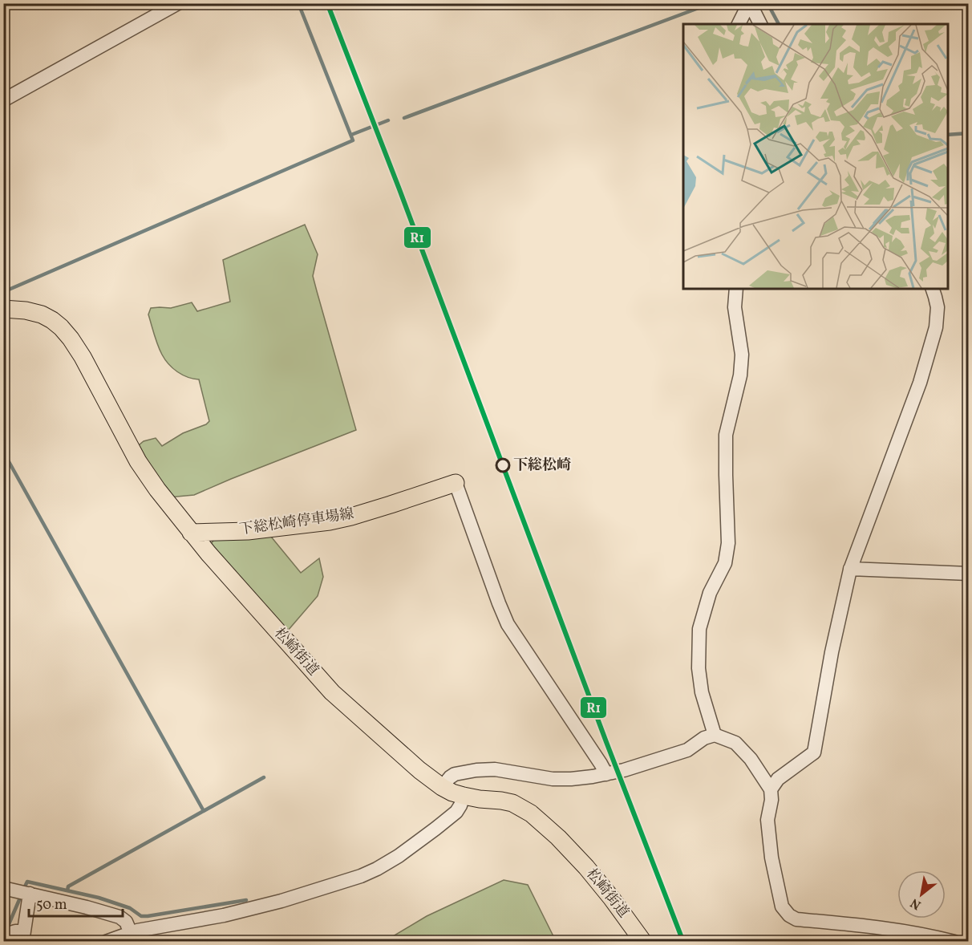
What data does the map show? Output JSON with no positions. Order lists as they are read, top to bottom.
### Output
{
  "streets": {
    "main road": ["下総松崎停車場線", "松崎街道"]
  },
  "crossings": [
    ["下総松崎停車場線", "松崎街道"]
  ],
  "places": ["下総松崎"],
  "lines": ["transit line R1"],
  "scale_bar": "50 m",
  "north": "bottom left"
}
